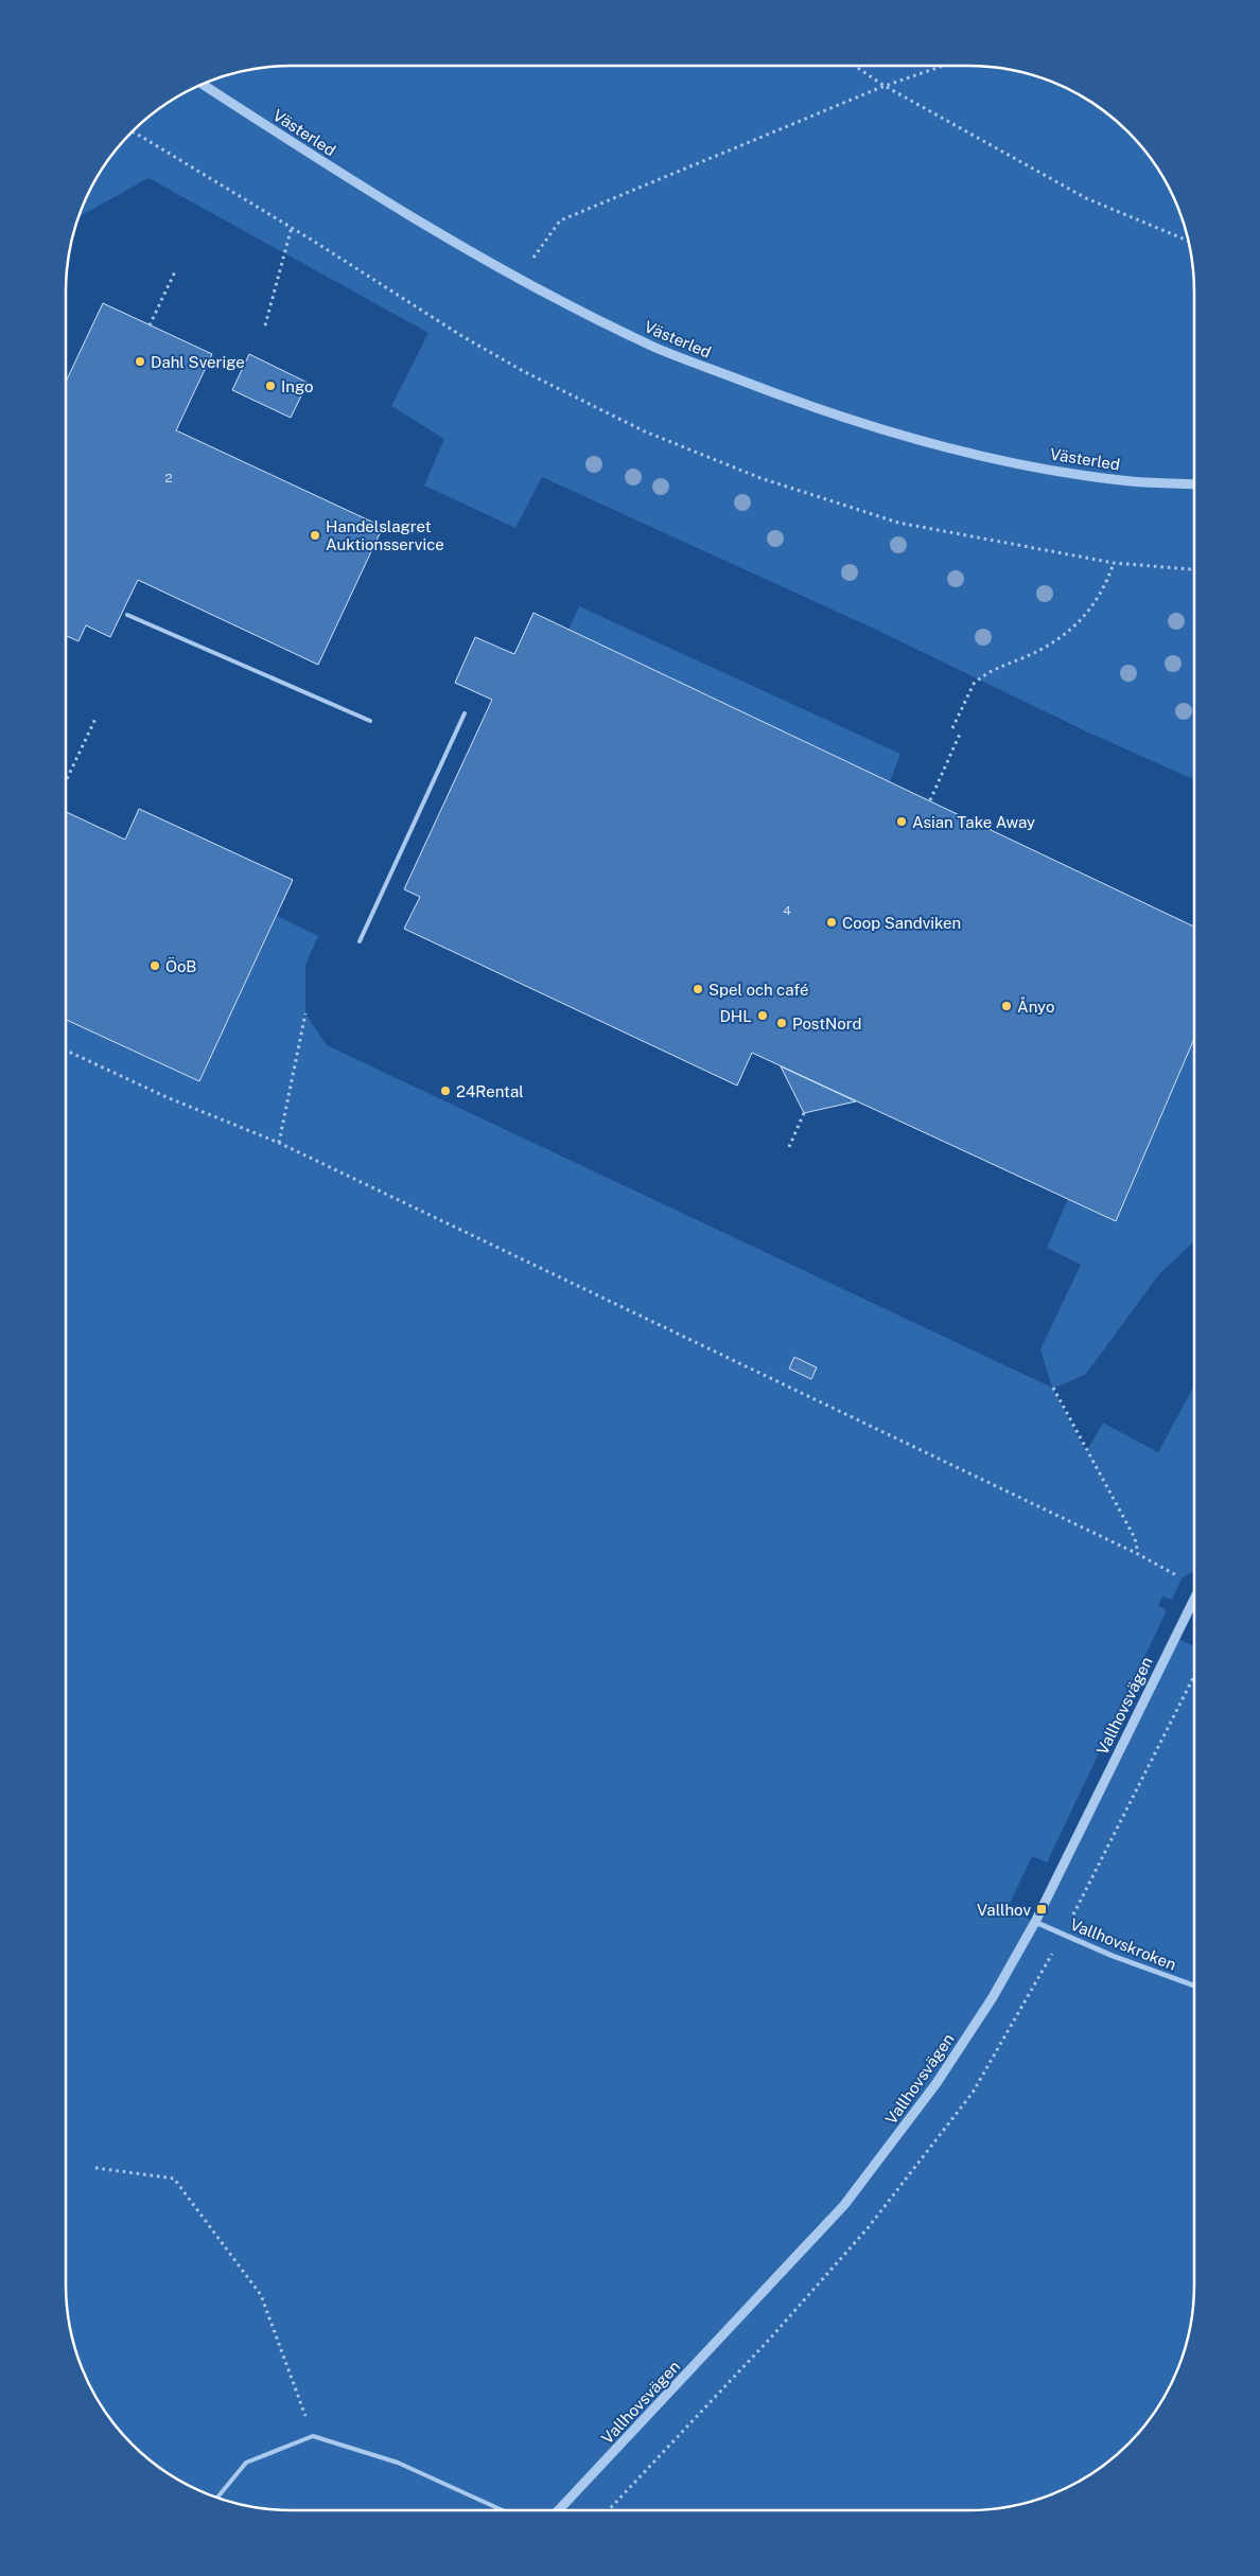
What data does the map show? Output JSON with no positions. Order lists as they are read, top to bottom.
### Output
{
  "streets": {
    "street": ["Västerled", "Vallhovsvägen", "Vallhovskroken"]
  },
  "crossings": [
    ["Vallhovsvägen", "Vallhovskroken"]
  ],
  "places": {
    "other": [
      "Dahl Sverige",
      "Ingo",
      "Handelslagret Auktionsservice",
      "Asian Take Away",
      "Coop Sandviken",
      "ÖoB",
      "Spel och café",
      "Ånyo",
      "DHL",
      "PostNord",
      "24Rental"
    ],
    "transit": ["Vallhov"]
  },
  "house_numbers": ["2", "4"]
}
